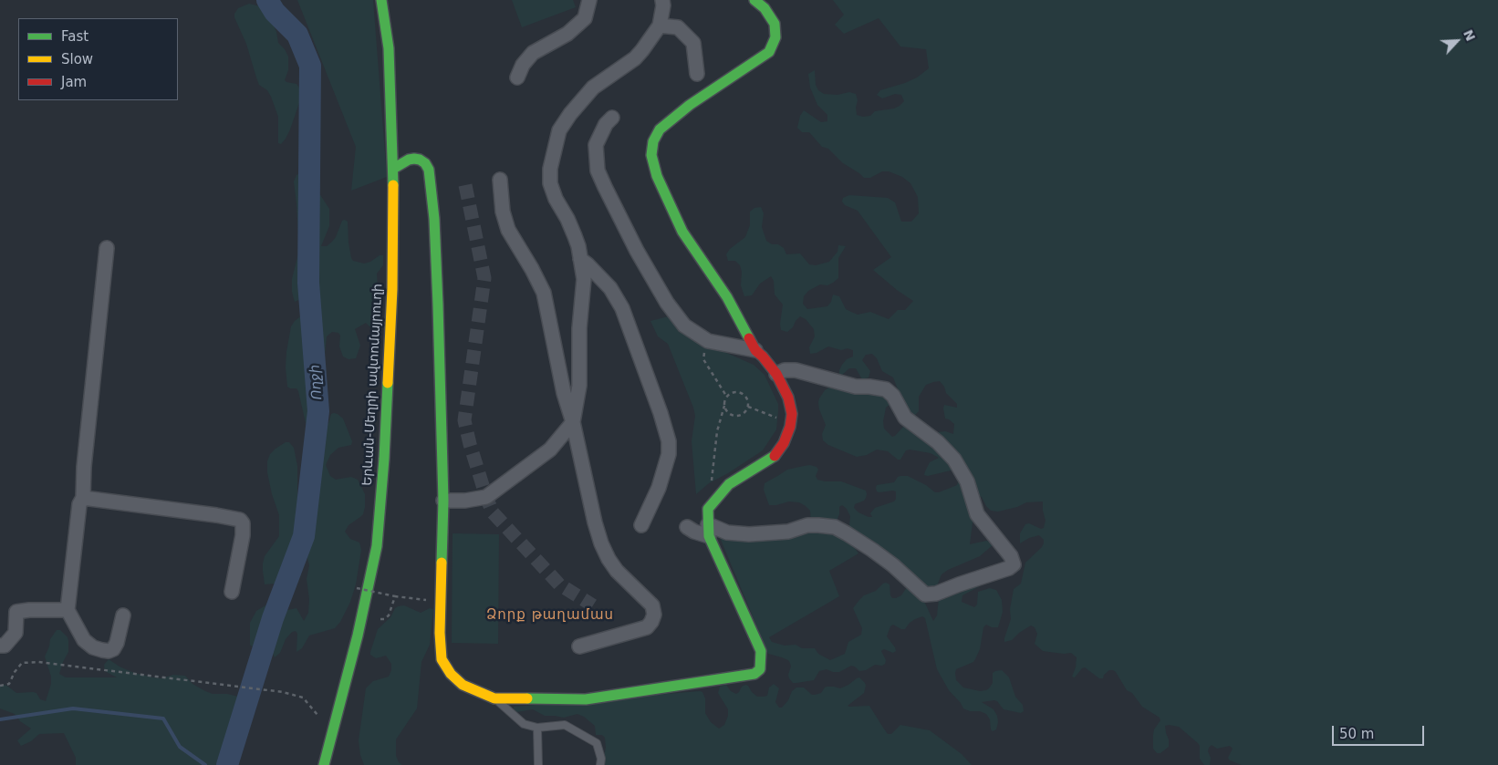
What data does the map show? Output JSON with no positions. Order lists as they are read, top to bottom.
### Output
{
  "streets": {
    "main road": ["Երևան-Մեղրի ավտոմայրուղի"]
  },
  "districts": ["Ձորք թաղամաս"],
  "water": ["Ողջի"],
  "legend": ["Fast", "Slow", "Jam"],
  "scale_bar": "50 m",
  "north": "top right"
}
